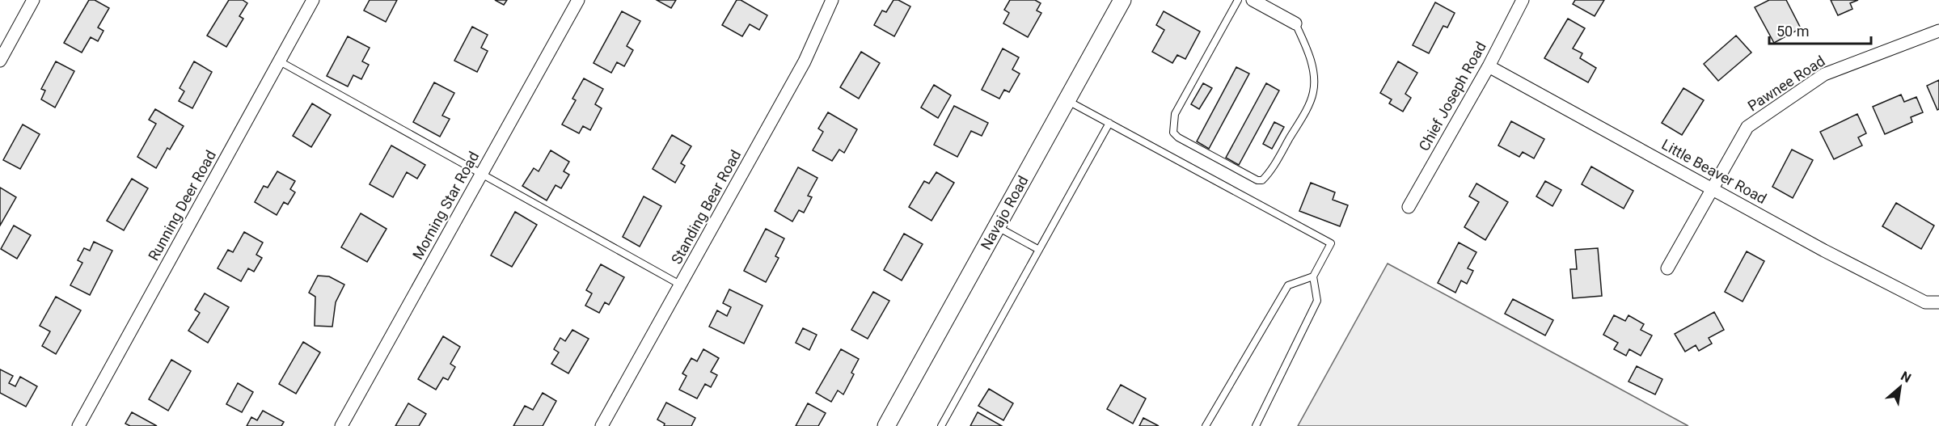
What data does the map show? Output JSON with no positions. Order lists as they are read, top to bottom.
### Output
{
  "streets": {
    "main road": ["Navajo Road"],
    "street": [
      "Pawnee Road",
      "Chief Joseph Road",
      "Little Beaver Road",
      "Running Deer Road",
      "Morning Star Road",
      "Standing Bear Road"
    ]
  },
  "crossings": [
    ["Pawnee Road", "Little Beaver Road"],
    ["Chief Joseph Road", "Little Beaver Road"]
  ],
  "scale_bar": "50 m",
  "north": "top right"
}
